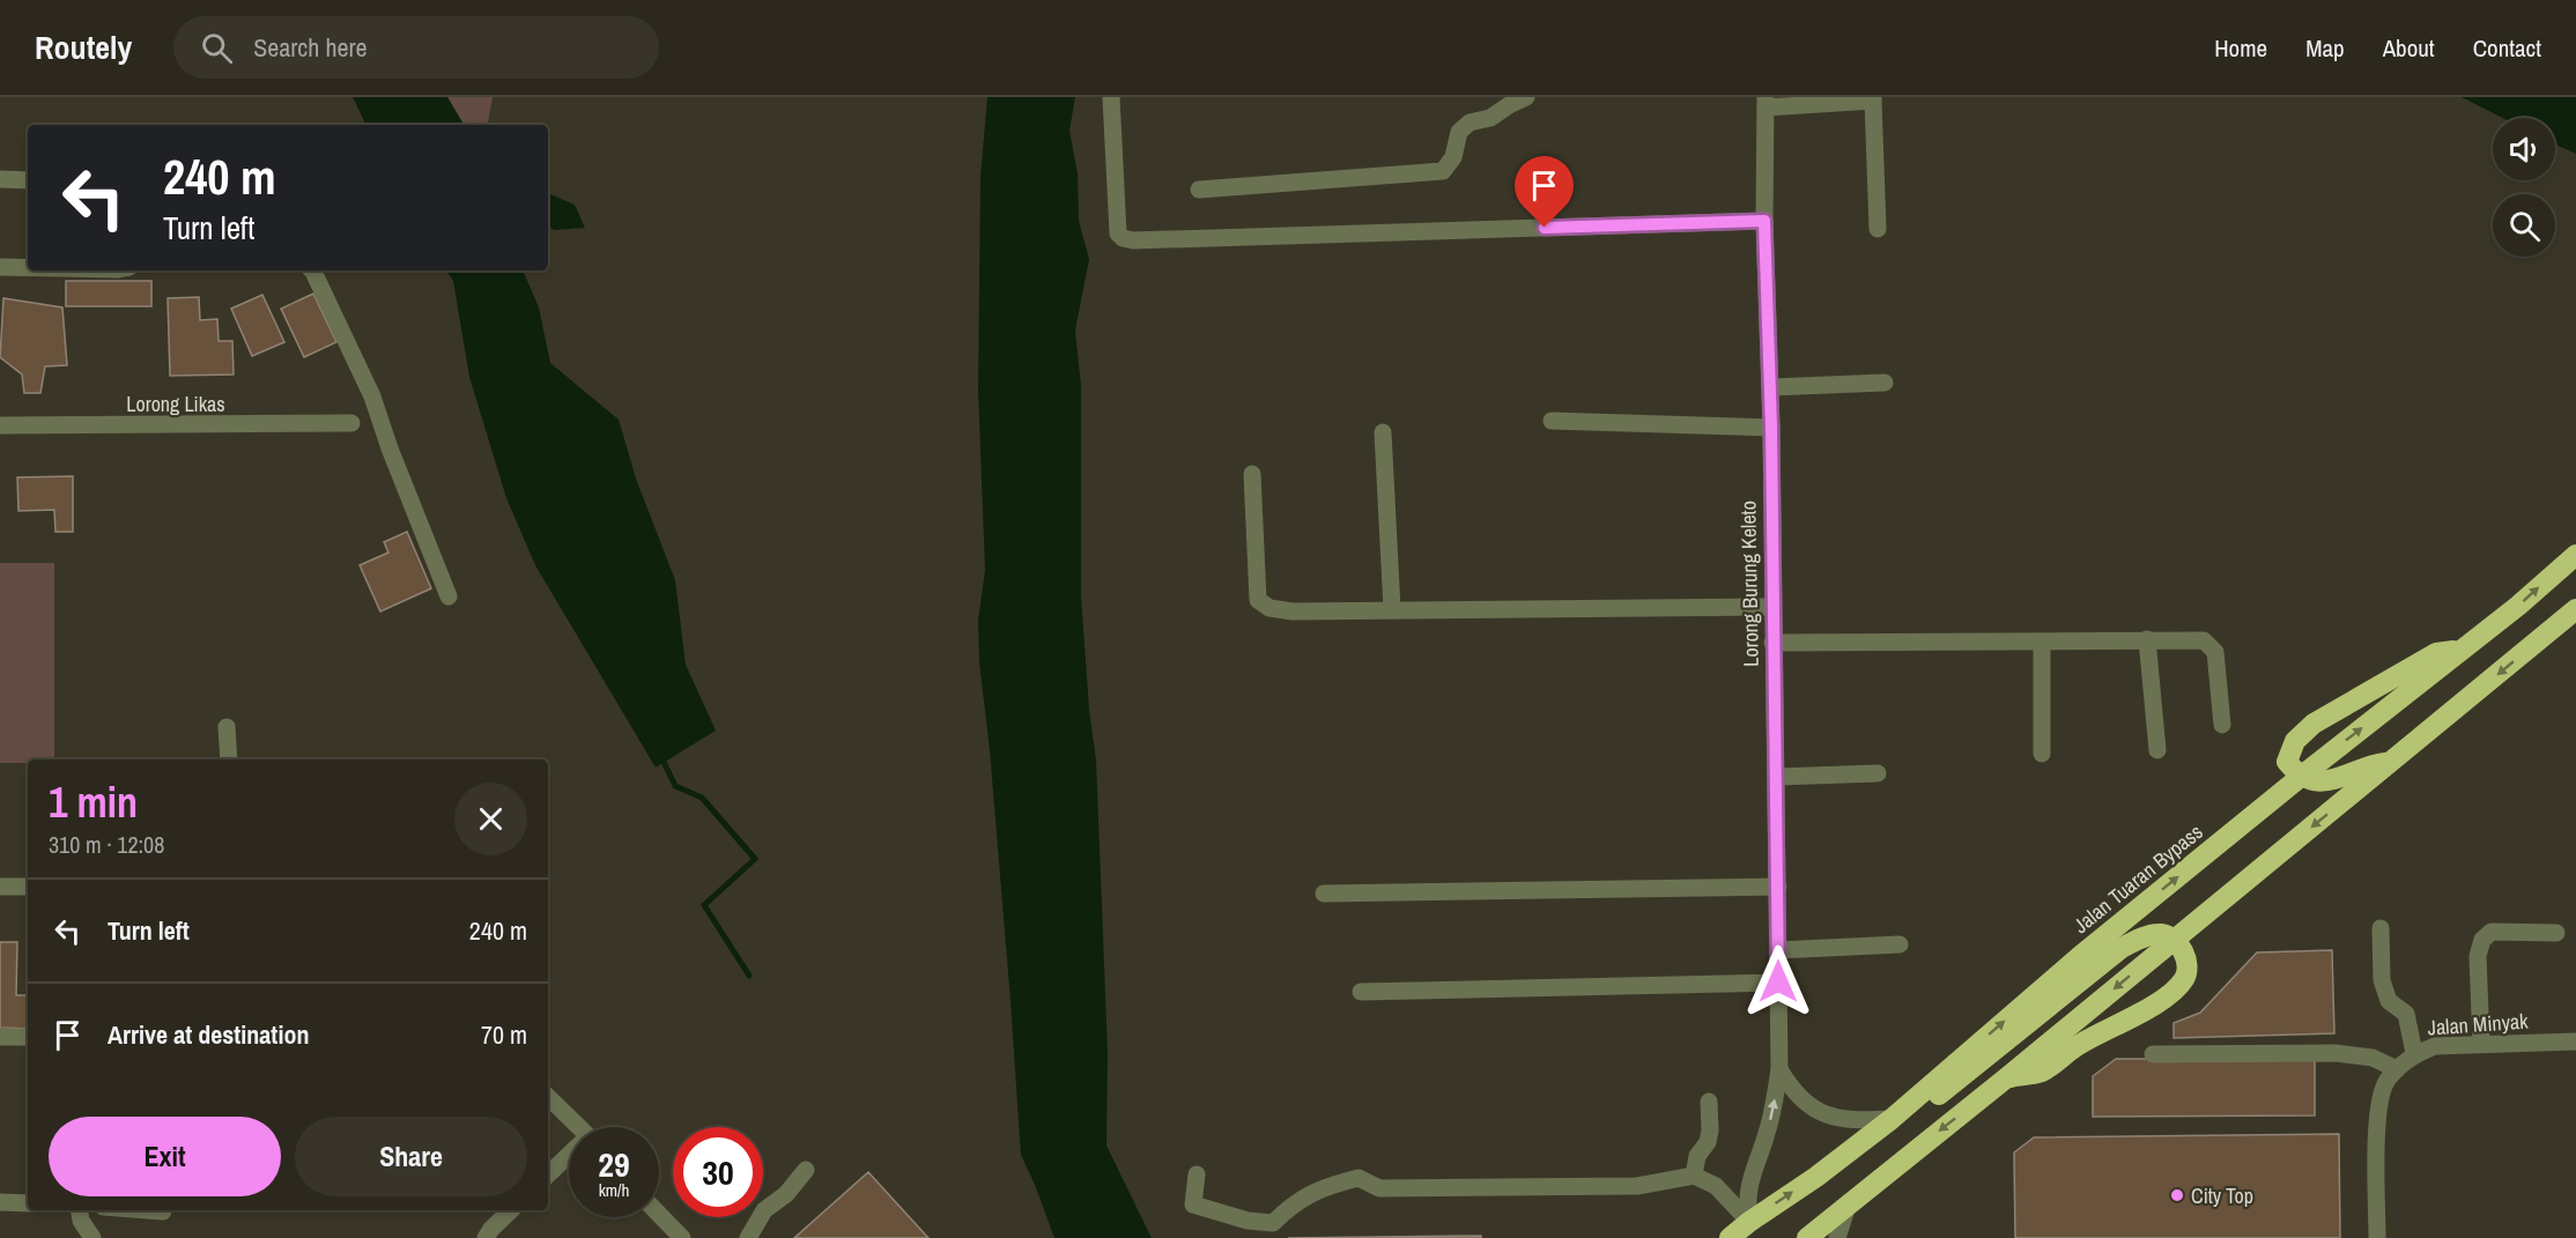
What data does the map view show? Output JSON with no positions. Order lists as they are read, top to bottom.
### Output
{
  "streets": {
    "highway": ["Jalan Tuaran Bypass"],
    "street": ["Lorong Likas", "Lorong Burung Keleto", "Jalan Minyak"]
  },
  "crossings": [
    ["Lorong Burung Keleto", "Jalan Tuaran Bypass"]
  ],
  "places": ["City Top"],
  "page": {
    "header": "Routely",
    "search": "Search here",
    "nav": [
      "Home",
      "Map",
      "About",
      "Contact"
    ],
    "turn": ["240 m", "Turn left"],
    "heading": ["1 min", "310 m · 12:08"],
    "list": [
      {
        "name": "Turn left",
        "value": "240 m"
      },
      {
        "name": "Arrive at destination",
        "value": "70 m"
      }
    ],
    "buttons": ["Exit", "Share"],
    "speed": "29 km/h",
    "limit": "30"
  }
}
